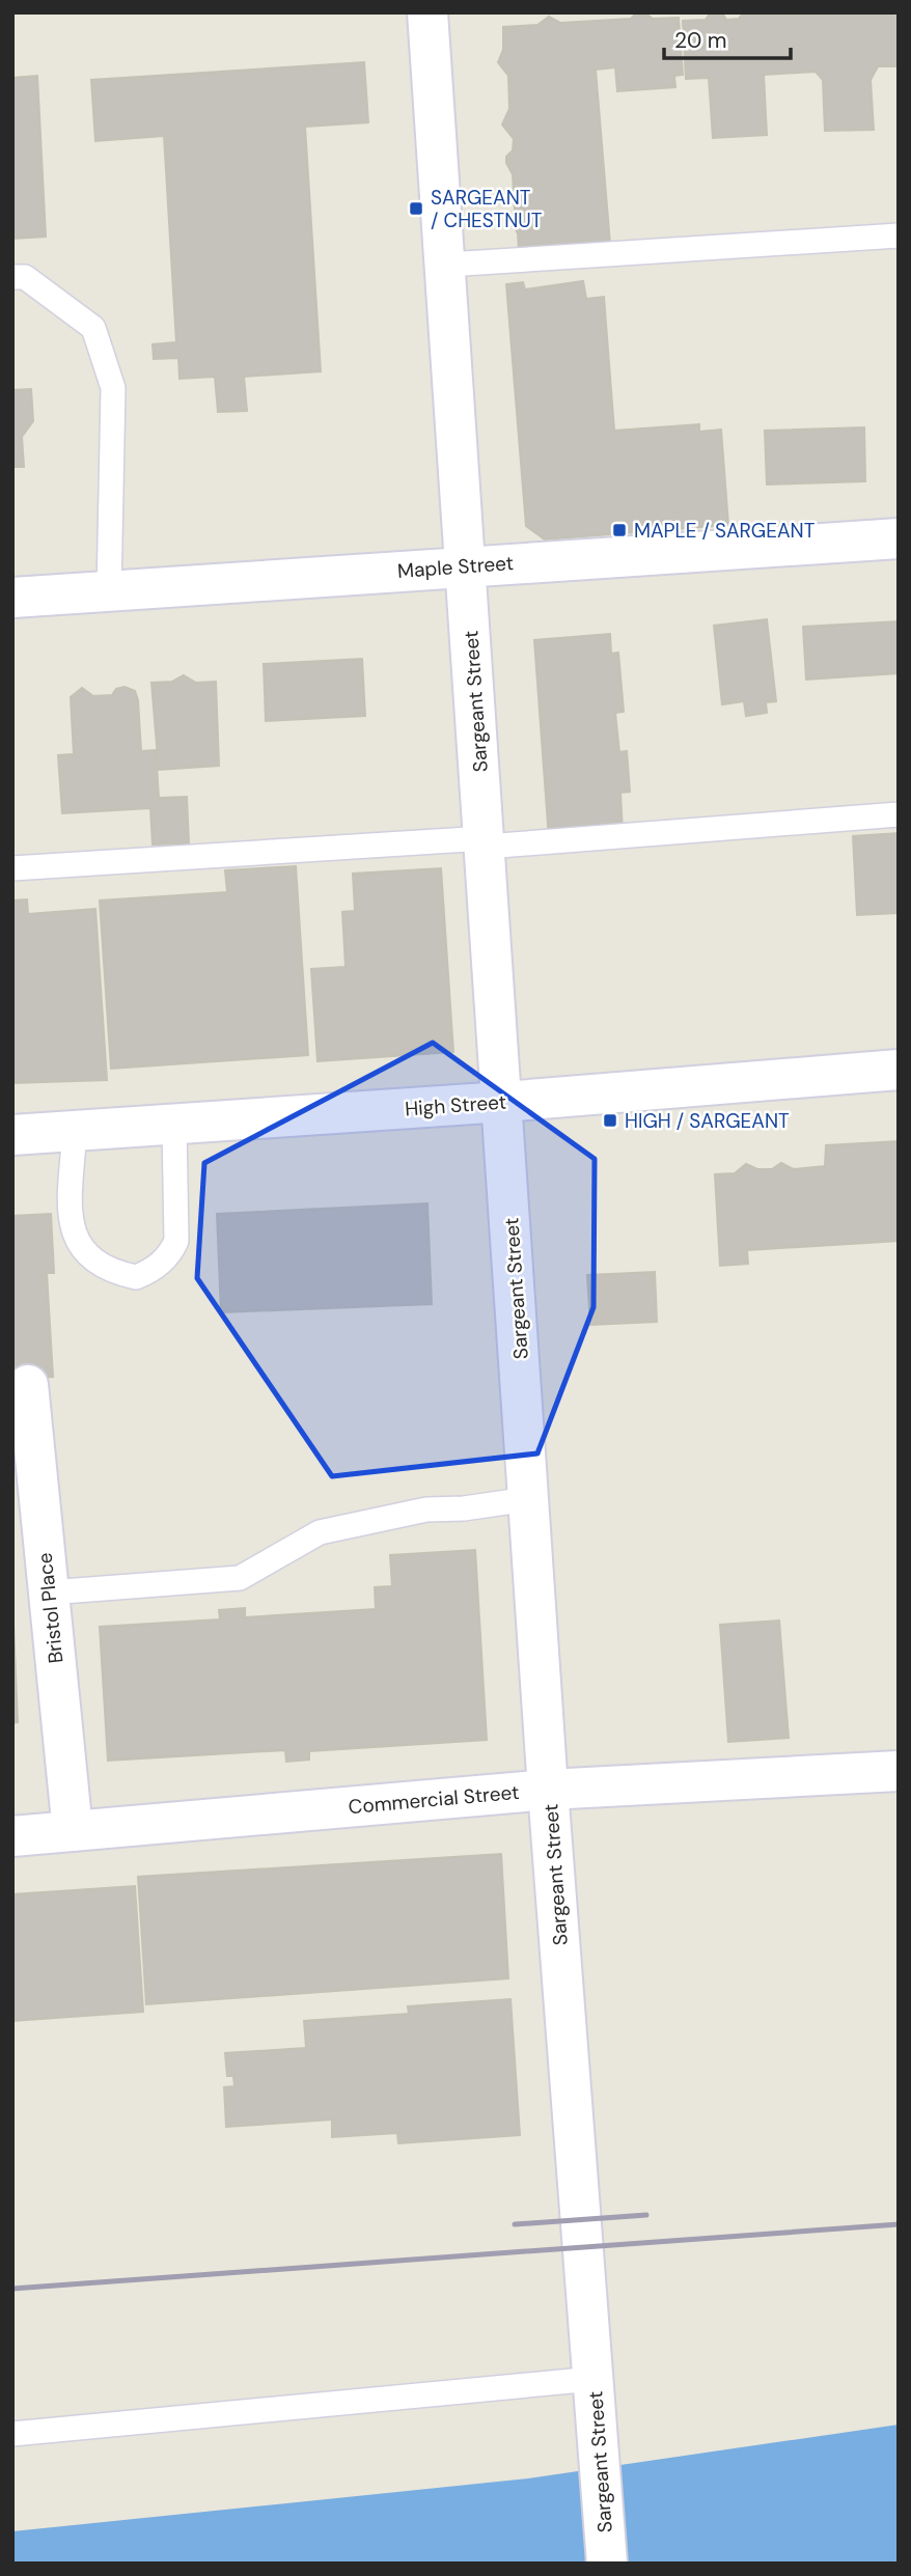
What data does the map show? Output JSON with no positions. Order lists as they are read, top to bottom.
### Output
{
  "streets": {
    "street": [
      "Maple Street",
      "Sargeant Street",
      "High Street",
      "Bristol Place",
      "Commercial Street"
    ]
  },
  "crossings": [
    ["Maple Street", "Sargeant Street"],
    ["Sargeant Street", "High Street"],
    ["Sargeant Street", "Commercial Street"],
    ["Bristol Place", "Commercial Street"]
  ],
  "places": {
    "transit": ["SARGEANT / CHESTNUT", "MAPLE / SARGEANT", "HIGH / SARGEANT"]
  },
  "scale_bar": "20 m"
}
